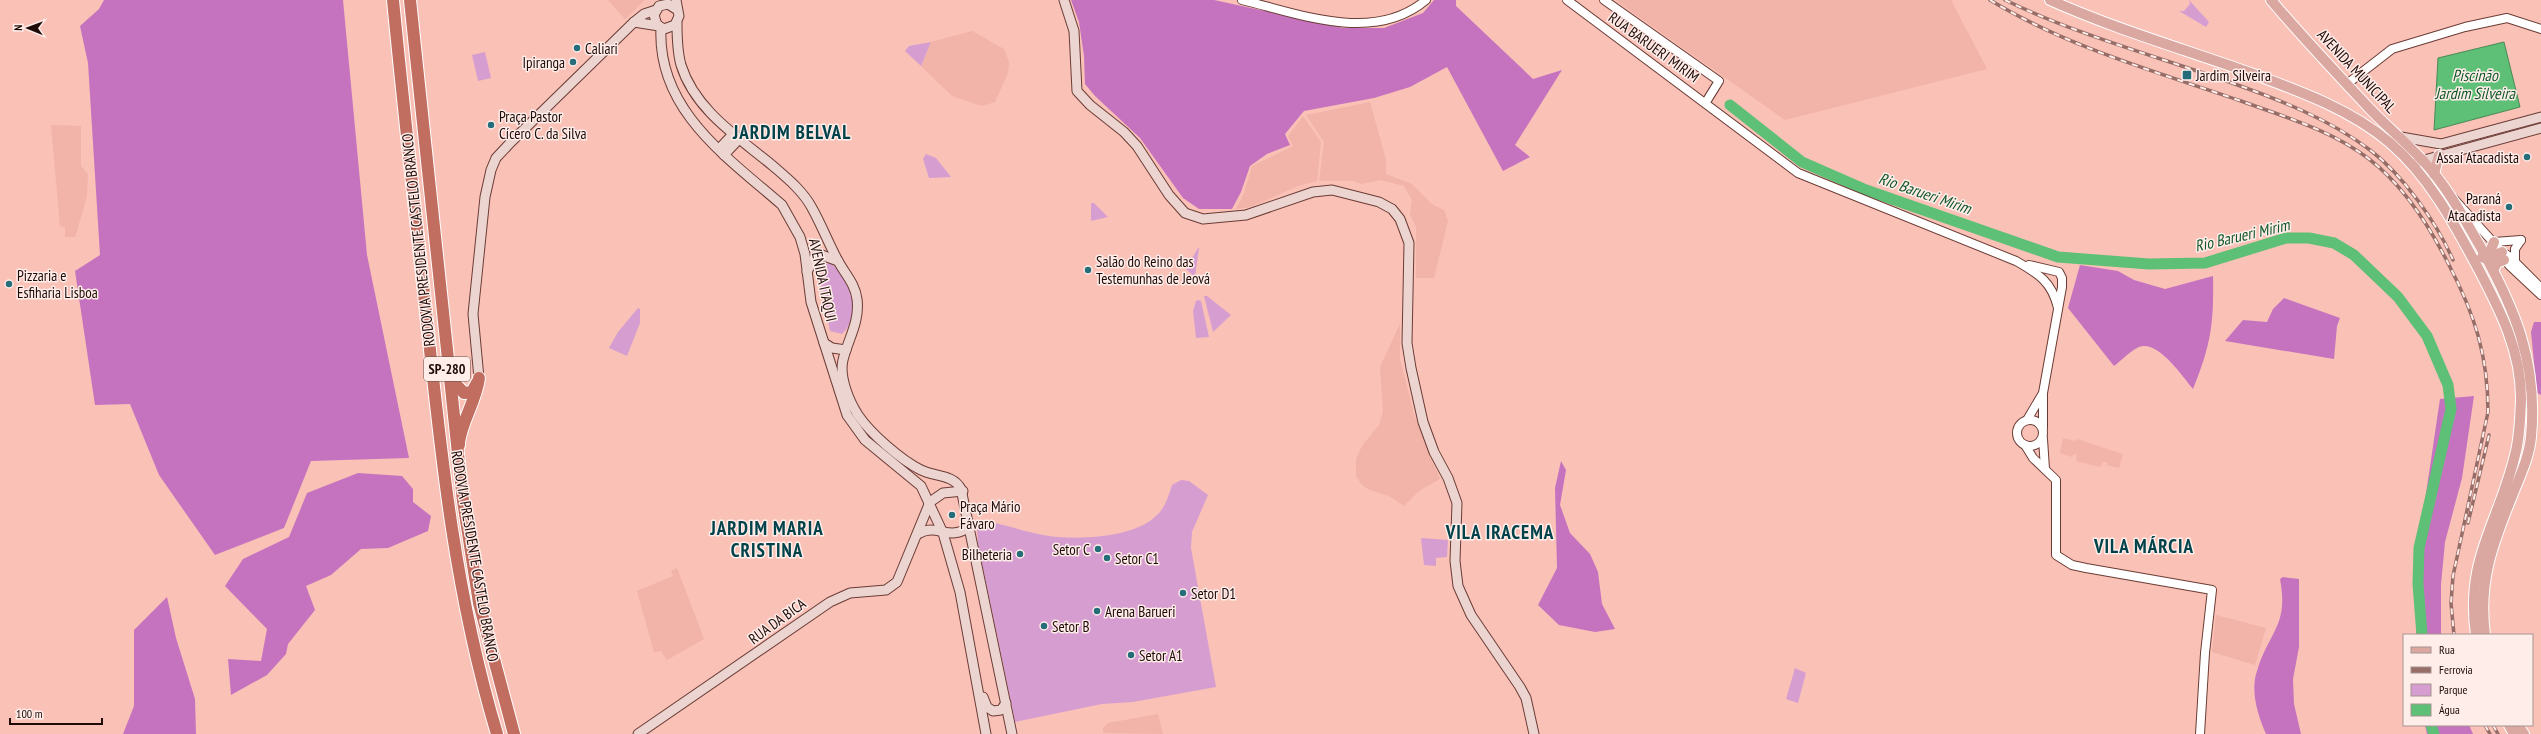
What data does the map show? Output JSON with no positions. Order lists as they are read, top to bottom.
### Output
{
  "streets": {
    "highway": ["RODOVIA PRESIDENTE CASTELO BRANCO", "SP-280"],
    "main road": ["AVENIDA MUNICIPAL", "AVENIDA ITAQUI", "RUA DA BICA"],
    "street": ["RUA BARUERI MIRIM"]
  },
  "crossings": [
    ["AVENIDA ITAQUI", "RUA DA BICA"]
  ],
  "districts": [
    "JARDIM BELVAL",
    "JARDIM MARIA CRISTINA",
    "VILA IRACEMA",
    "VILA MÁRCIA"
  ],
  "water": ["Piscinão Jardim Silveira", "Rio Barueri Mirim"],
  "places": {
    "other": [
      "Caliari",
      "Ipiranga",
      "Praça Pastor Cícero C. da Silva",
      "Assaí Atacadista",
      "Paraná Atacadista",
      "Salão do Reino das Testemunhas de Jeová",
      "Pizzaria e Esfiharia Lisboa",
      "Praça Mário Fávaro",
      "Setor C",
      "Bilheteria",
      "Setor C1",
      "Setor D1",
      "Arena Barueri",
      "Setor B",
      "Setor A1"
    ],
    "transit": ["Jardim Silveira"]
  },
  "legend": [
    "Rua",
    "Ferrovia",
    "Parque",
    "Água"
  ],
  "scale_bar": "100 m",
  "north": "left"
}
